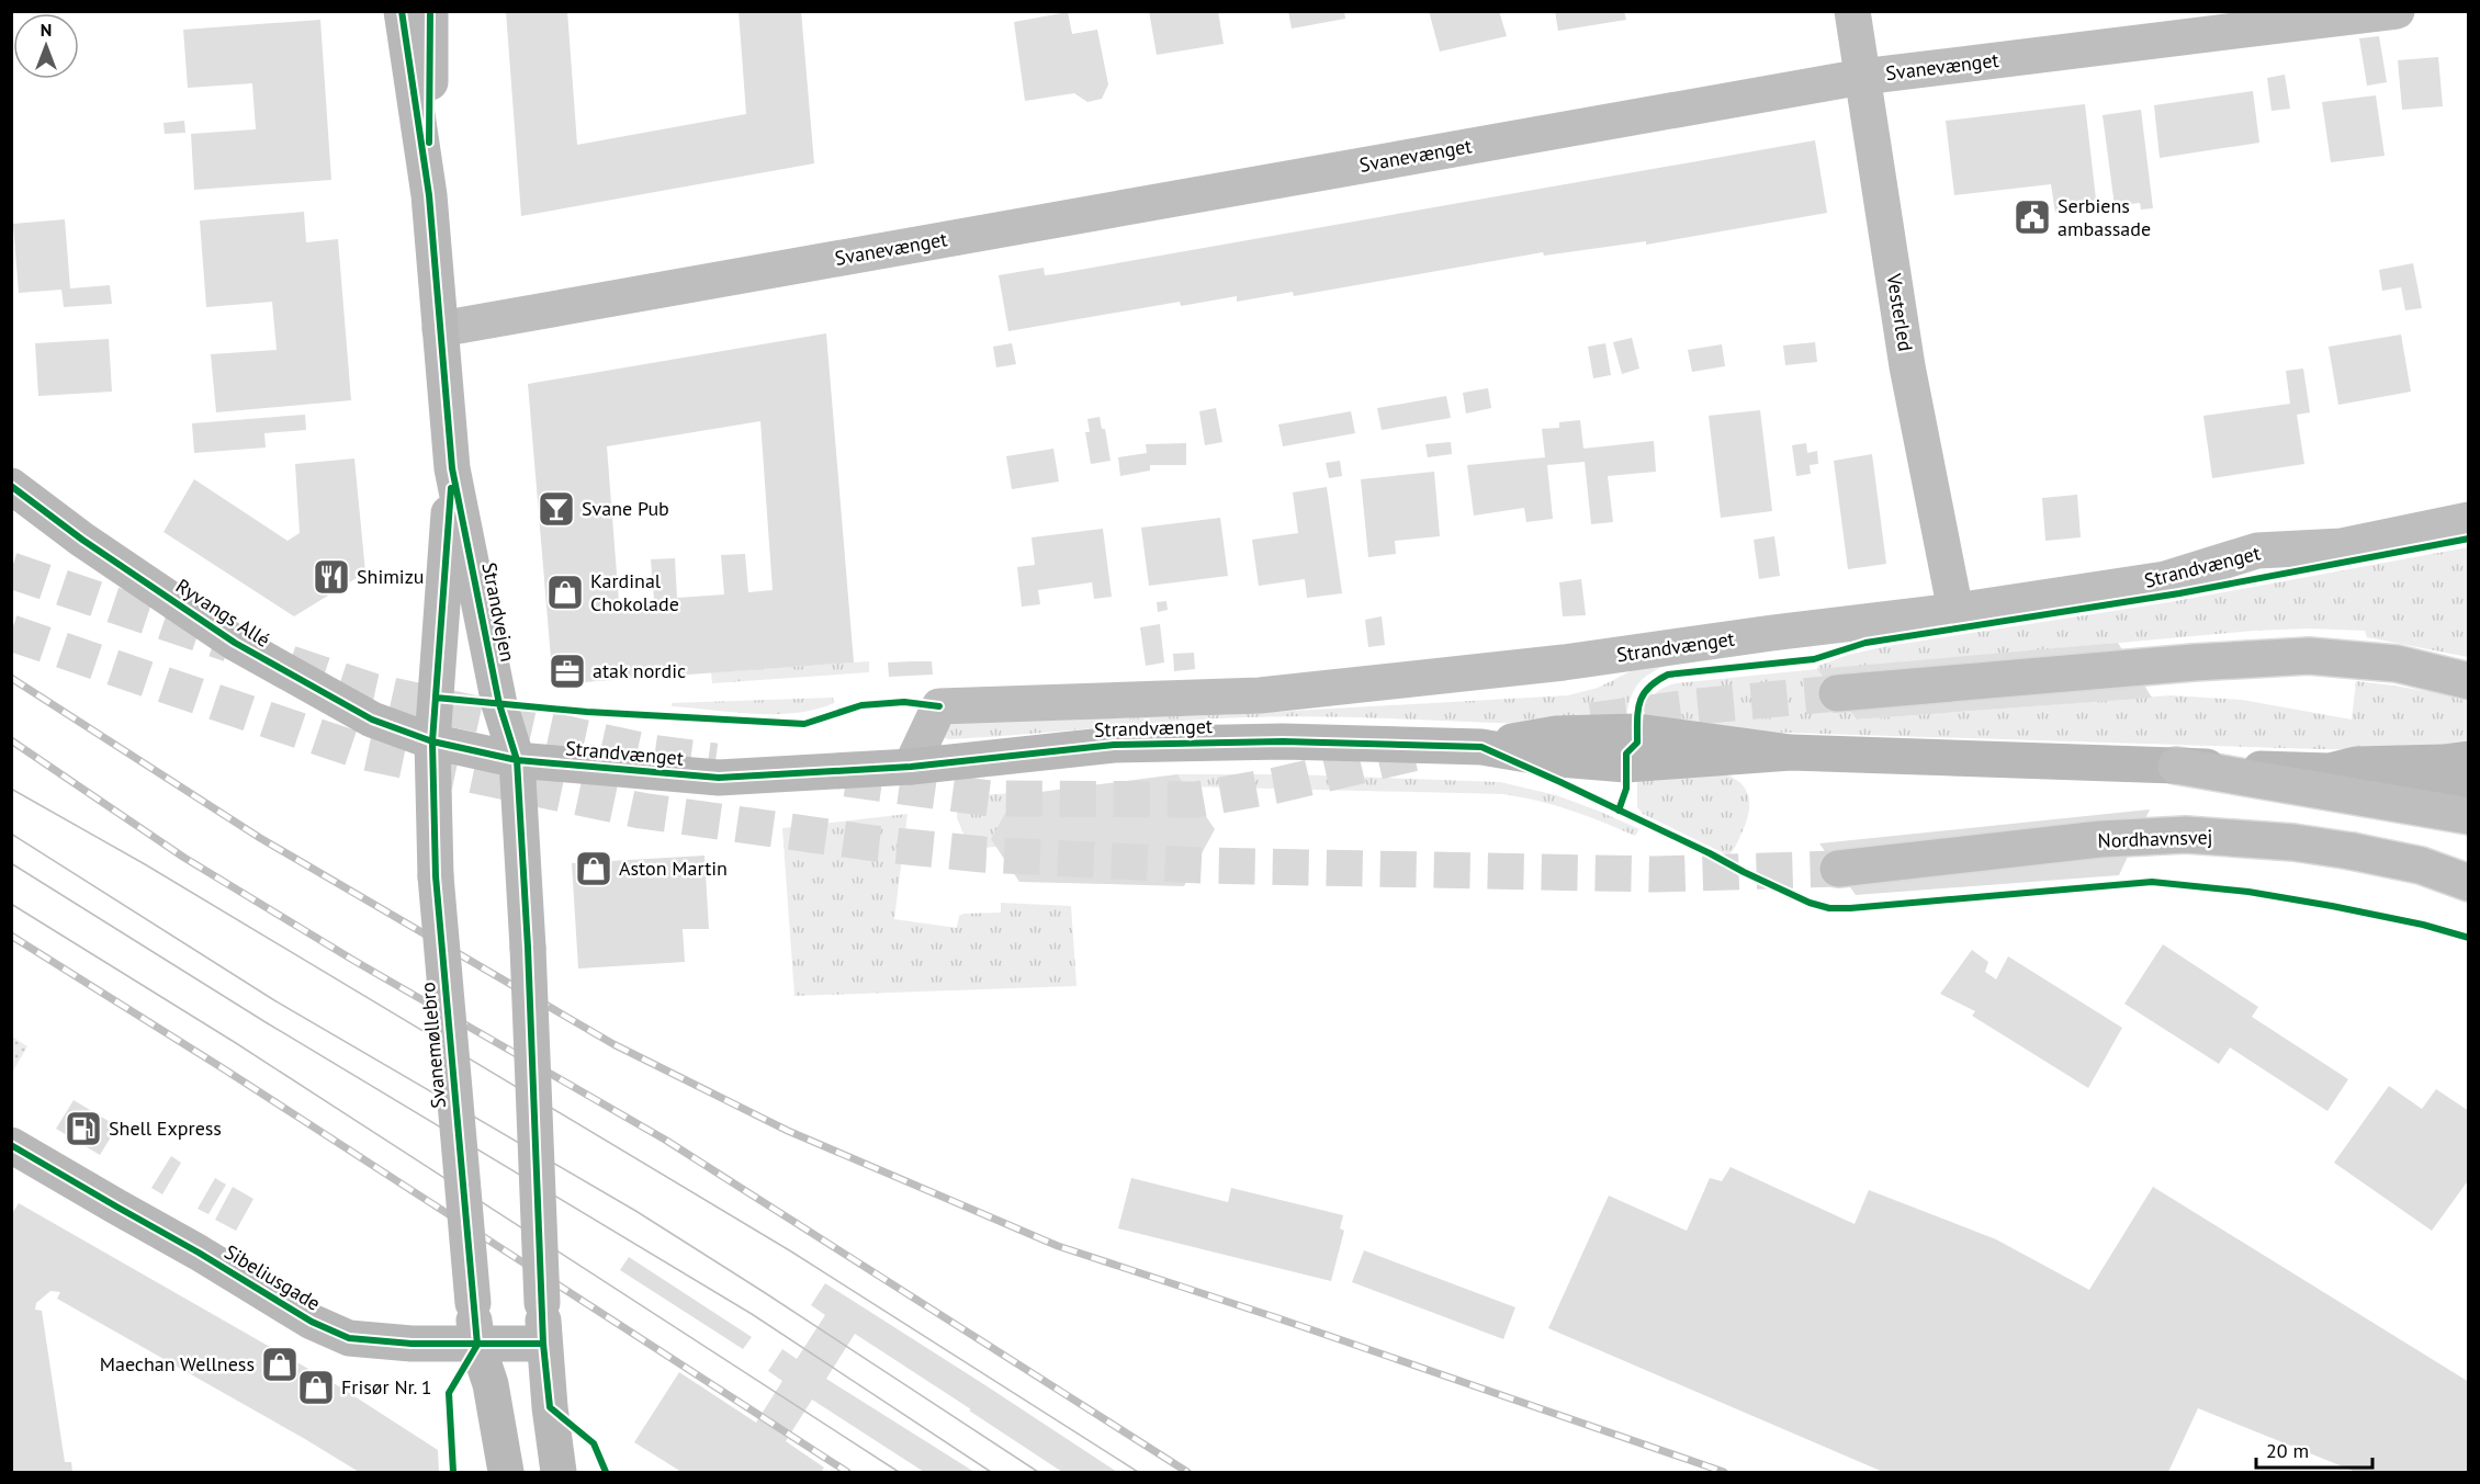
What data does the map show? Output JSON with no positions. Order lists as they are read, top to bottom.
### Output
{
  "streets": {
    "main road": [
      "Svanevænget",
      "Vesterled",
      "Strandvænget",
      "Nordhavnsvej"
    ],
    "street": [
      "Strandvejen",
      "Ryvangs Allé",
      "Svanemøllebro",
      "Sibeliusgade"
    ]
  },
  "crossings": [
    ["Svanevænget", "Vesterled"],
    ["Svanevænget", "Strandvejen"],
    ["Vesterled", "Strandvænget"],
    ["Strandvænget", "Strandvejen"],
    ["Strandvænget", "Ryvangs Allé"],
    ["Strandvejen", "Ryvangs Allé"],
    ["Strandvejen", "Svanemøllebro"],
    ["Ryvangs Allé", "Svanemøllebro"],
    ["Svanemøllebro", "Sibeliusgade"]
  ],
  "places": {
    "public building": ["Serbiens ambassade"],
    "bar": ["Svane Pub"],
    "restaurant": ["Shimizu"],
    "shop": [
      "Kardinal Chokolade",
      "Aston Martin",
      "Maechan Wellness",
      "Frisør Nr. 1"
    ],
    "office": ["atak nordic"],
    "fuel station": ["Shell Express"]
  },
  "scale_bar": "20 m",
  "north": "top"
}
